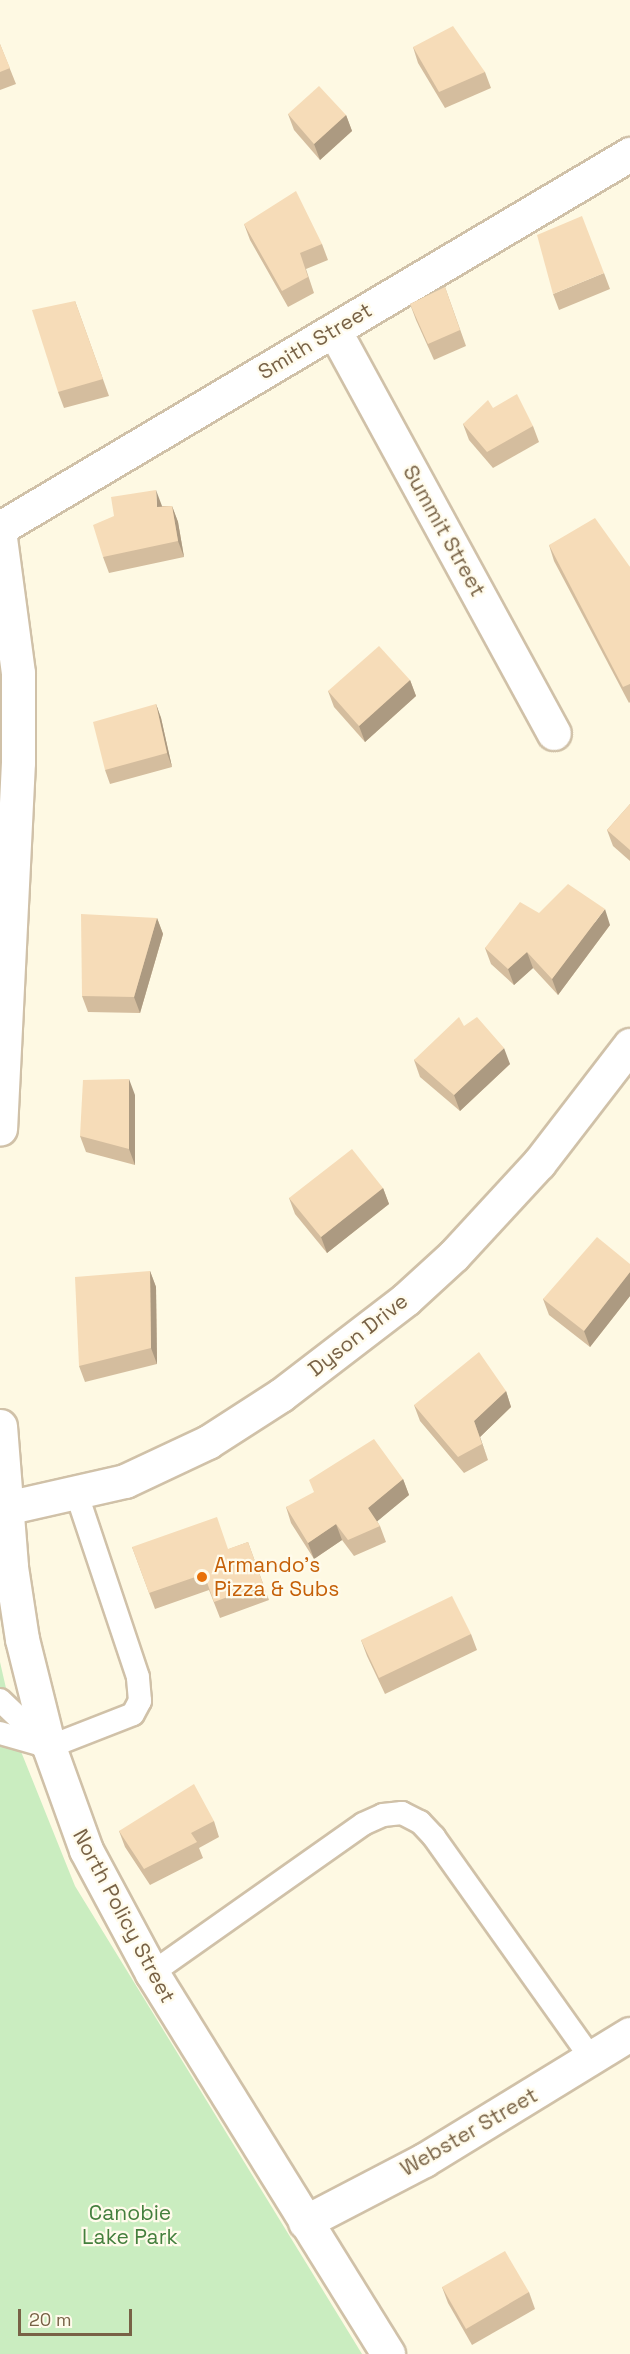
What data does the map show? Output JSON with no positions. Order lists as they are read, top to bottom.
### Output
{
  "streets": {
    "street": [
      "Smith Street",
      "Summit Street",
      "Dyson Drive",
      "North Policy Street",
      "Webster Street"
    ]
  },
  "crossings": [
    ["Smith Street", "Summit Street"],
    ["Dyson Drive", "North Policy Street"],
    ["North Policy Street", "Webster Street"]
  ],
  "parks": ["Canobie Lake Park"],
  "places": ["Armando's Pizza & Subs"],
  "scale_bar": "20 m"
}
